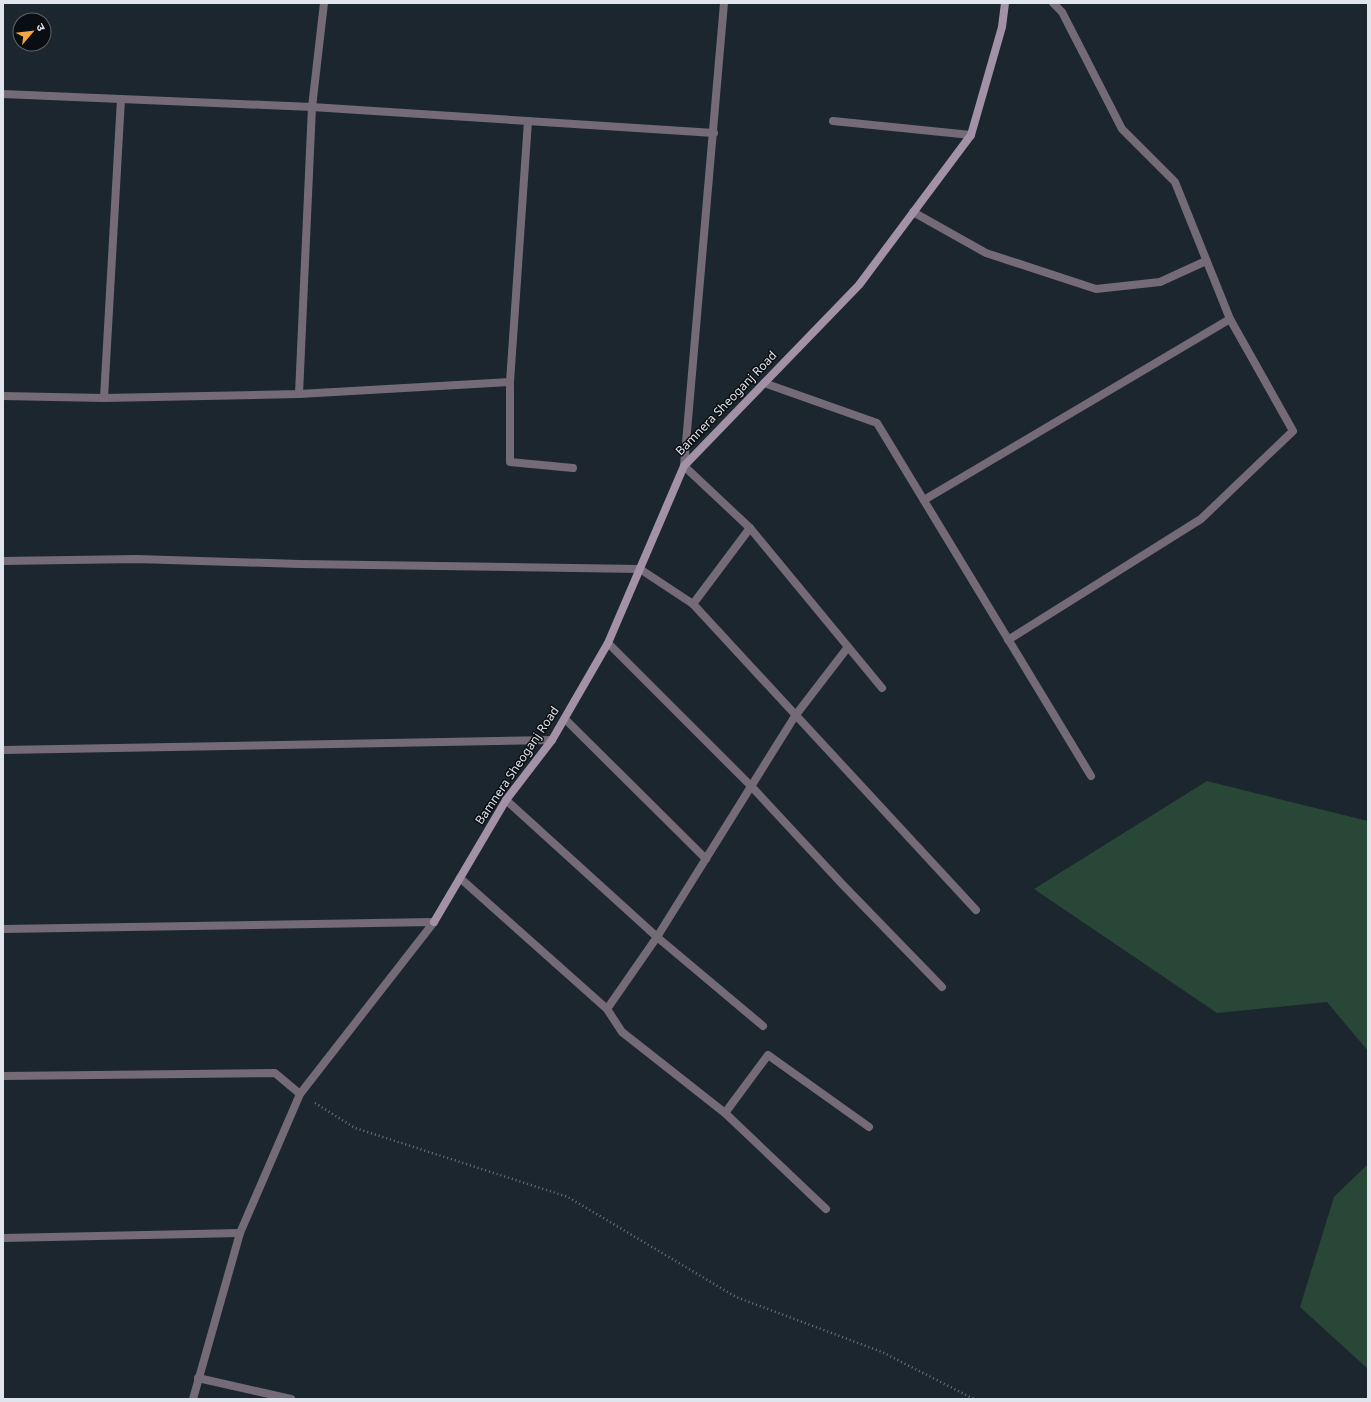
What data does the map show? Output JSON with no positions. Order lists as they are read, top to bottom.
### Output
{
  "streets": {
    "main road": ["Bamnera Sheoganj Road"]
  },
  "north": "top right"
}
